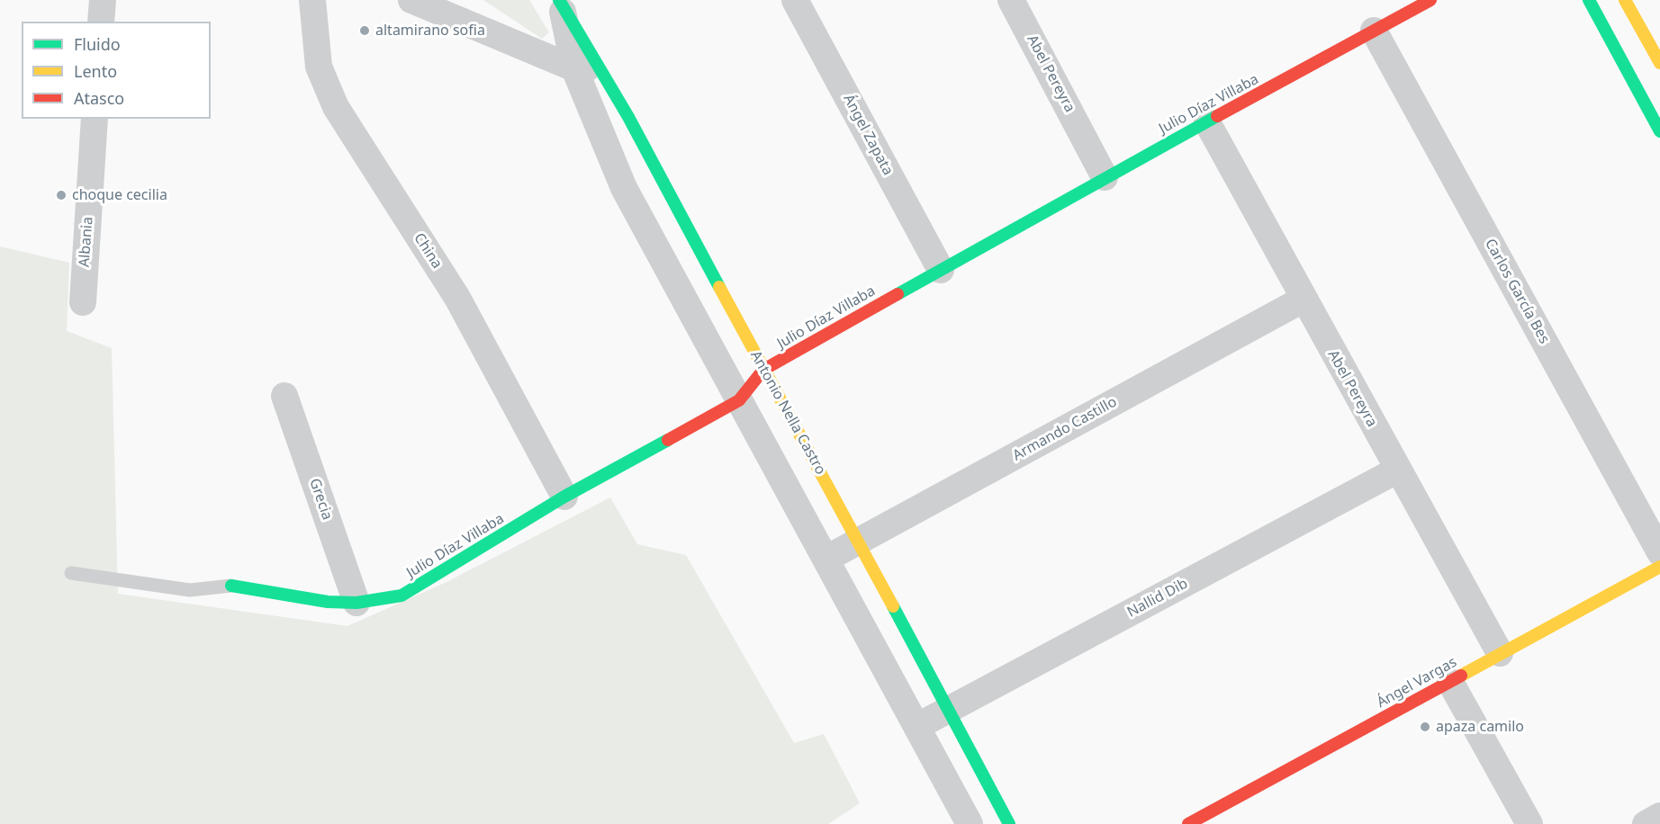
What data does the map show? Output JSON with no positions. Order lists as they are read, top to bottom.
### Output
{
  "streets": {
    "street": [
      "Abel Pereyra",
      "Julio Díaz Villaba",
      "Ángel Zapata",
      "Albania",
      "China",
      "Carlos García Bes",
      "Antonio Nella Castro",
      "Armando Castillo",
      "Grecia",
      "Nallid Dib",
      "Ángel Vargas"
    ]
  },
  "crossings": [
    ["Abel Pereyra", "Julio Díaz Villaba"],
    ["Abel Pereyra", "Armando Castillo"],
    ["Abel Pereyra", "Nallid Dib"],
    ["Abel Pereyra", "Ángel Vargas"],
    ["Julio Díaz Villaba", "Ángel Zapata"],
    ["Julio Díaz Villaba", "China"],
    ["Julio Díaz Villaba", "Carlos García Bes"],
    ["Julio Díaz Villaba", "Antonio Nella Castro"],
    ["Julio Díaz Villaba", "Grecia"],
    ["Antonio Nella Castro", "Armando Castillo"],
    ["Antonio Nella Castro", "Nallid Dib"]
  ],
  "places": ["altamirano sofia", "choque cecilia", "apaza camilo"],
  "legend": ["Fluido", "Lento", "Atasco"]
}
